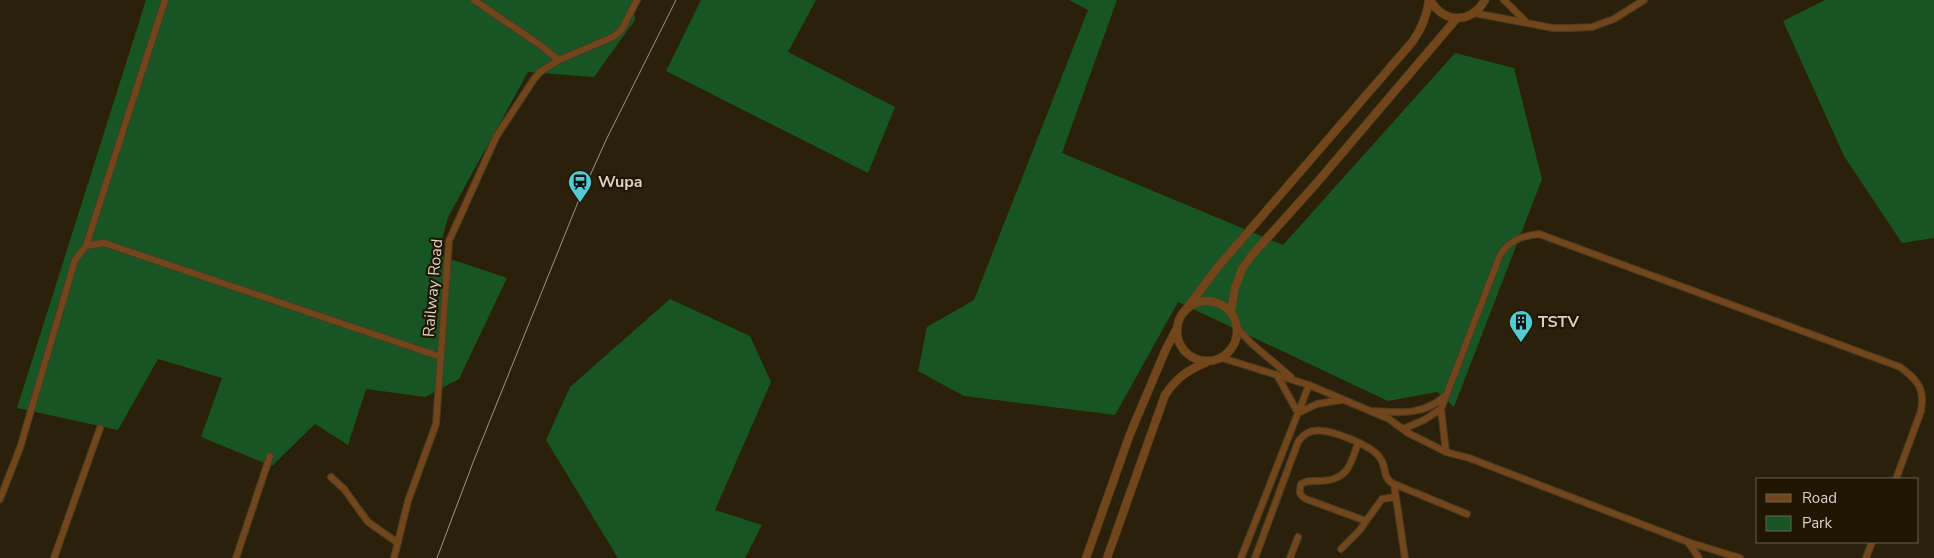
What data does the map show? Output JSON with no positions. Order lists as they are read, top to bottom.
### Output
{
  "streets": {
    "street": ["Railway Road"]
  },
  "places": {
    "station": ["Wupa"],
    "building": ["TSTV"]
  },
  "legend": ["Road", "Park"]
}
